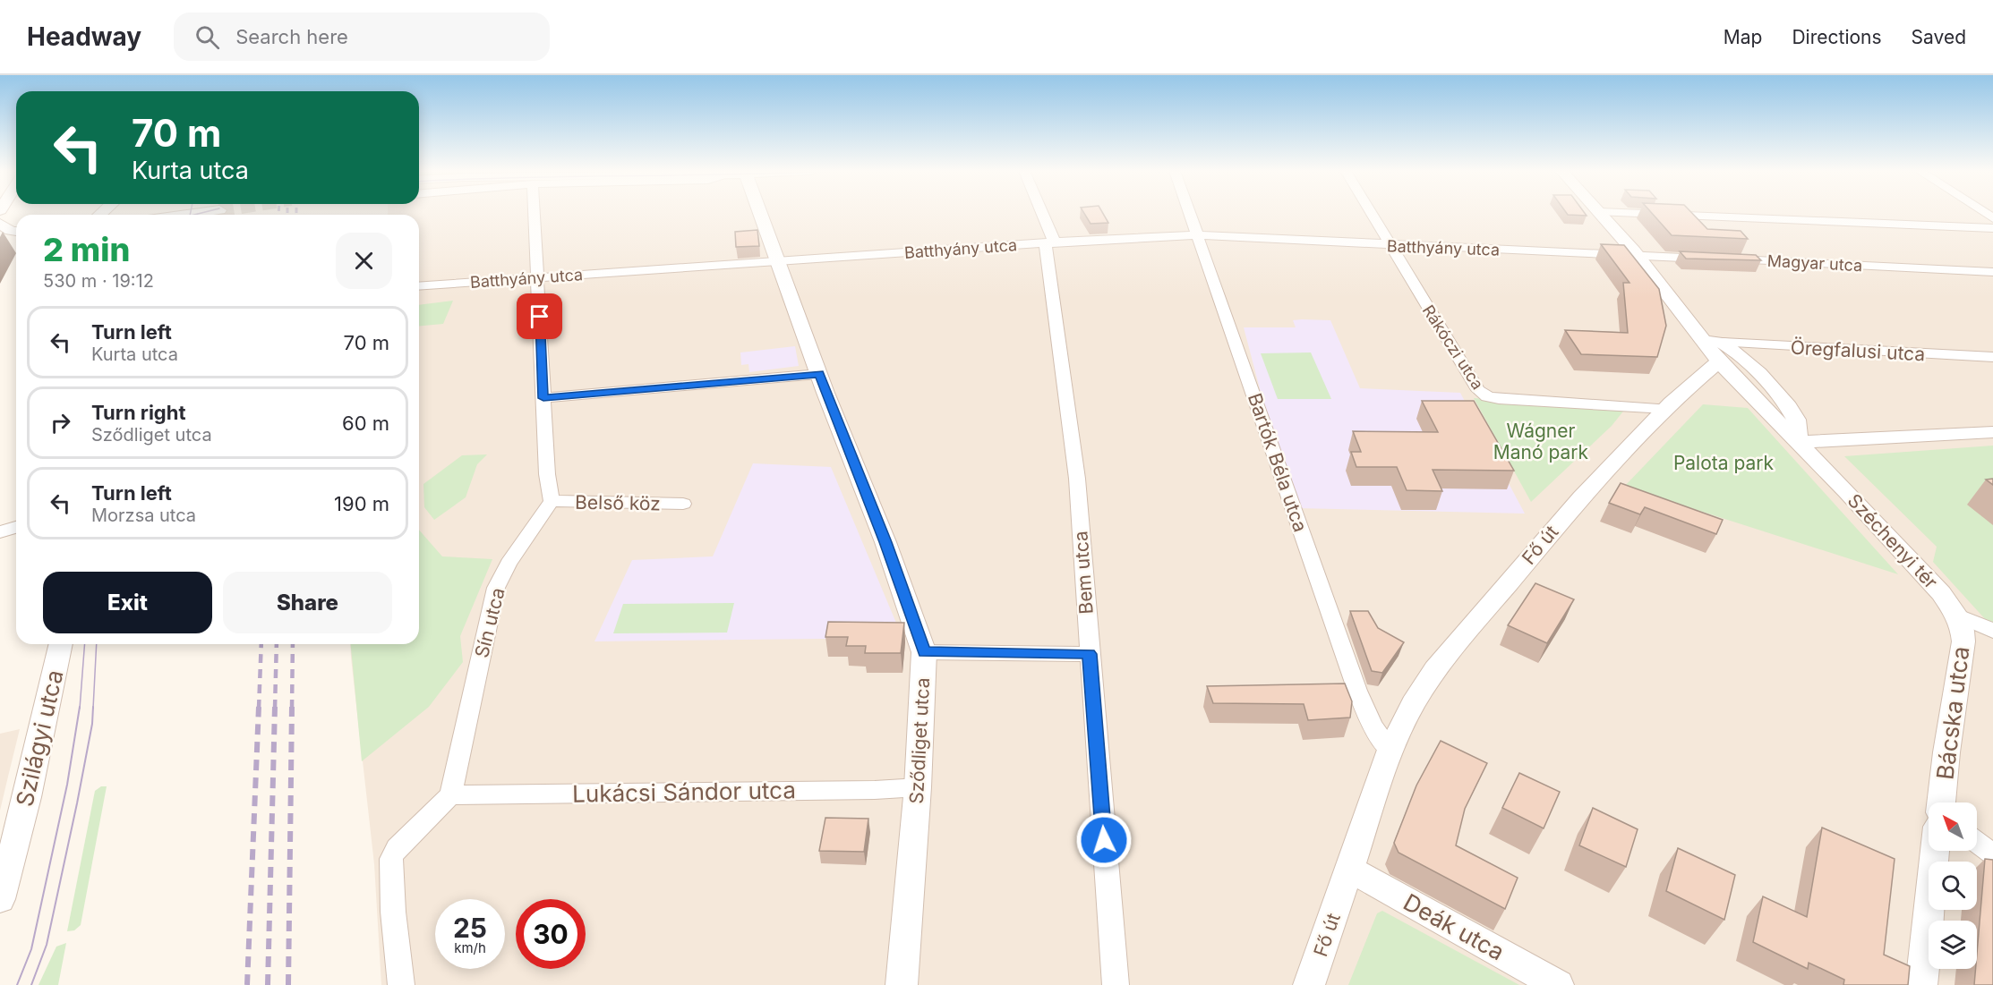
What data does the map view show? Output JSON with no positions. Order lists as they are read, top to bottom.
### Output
{
  "streets": {
    "street": [
      "Batthyány utca",
      "Magyar utca",
      "Rákóczi utca",
      "Öregfalusi utca",
      "Bartók Béla utca",
      "Belső köz",
      "Széchenyi tér",
      "Fő út",
      "Bem utca",
      "Sín utca",
      "Bácska utca",
      "Szilágyi utca",
      "Sződliget utca",
      "Lukácsi Sándor utca",
      "Deák utca"
    ]
  },
  "crossings": [
    ["Batthyány utca", "Magyar utca"],
    ["Batthyány utca", "Rákóczi utca"],
    ["Batthyány utca", "Bartók Béla utca"],
    ["Batthyány utca", "Bem utca"],
    ["Batthyány utca", "Sződliget utca"],
    ["Rákóczi utca", "Fő út"],
    ["Öregfalusi utca", "Széchenyi tér"],
    ["Öregfalusi utca", "Fő út"],
    ["Bartók Béla utca", "Fő út"],
    ["Belső köz", "Sín utca"],
    ["Széchenyi tér", "Fő út"],
    ["Széchenyi tér", "Bácska utca"],
    ["Fő út", "Deák utca"],
    ["Sín utca", "Lukácsi Sándor utca"],
    ["Sződliget utca", "Lukácsi Sándor utca"]
  ],
  "parks": ["Wágner Manó park", "Palota park"],
  "north": "top left",
  "page": {
    "header": "Headway",
    "search": "Search here",
    "nav": ["Map", "Directions", "Saved"],
    "turn": ["70 m", "Kurta utca"],
    "heading": ["2 min", "530 m · 19:12"],
    "list": [
      {
        "name": "Turn left",
        "note": "Kurta utca",
        "value": "70 m"
      },
      {
        "name": "Turn right",
        "note": "Sződliget utca",
        "value": "60 m"
      },
      {
        "name": "Turn left",
        "note": "Morzsa utca",
        "value": "190 m"
      }
    ],
    "buttons": ["Exit", "Share"],
    "speed": "25 km/h",
    "limit": "30"
  }
}
